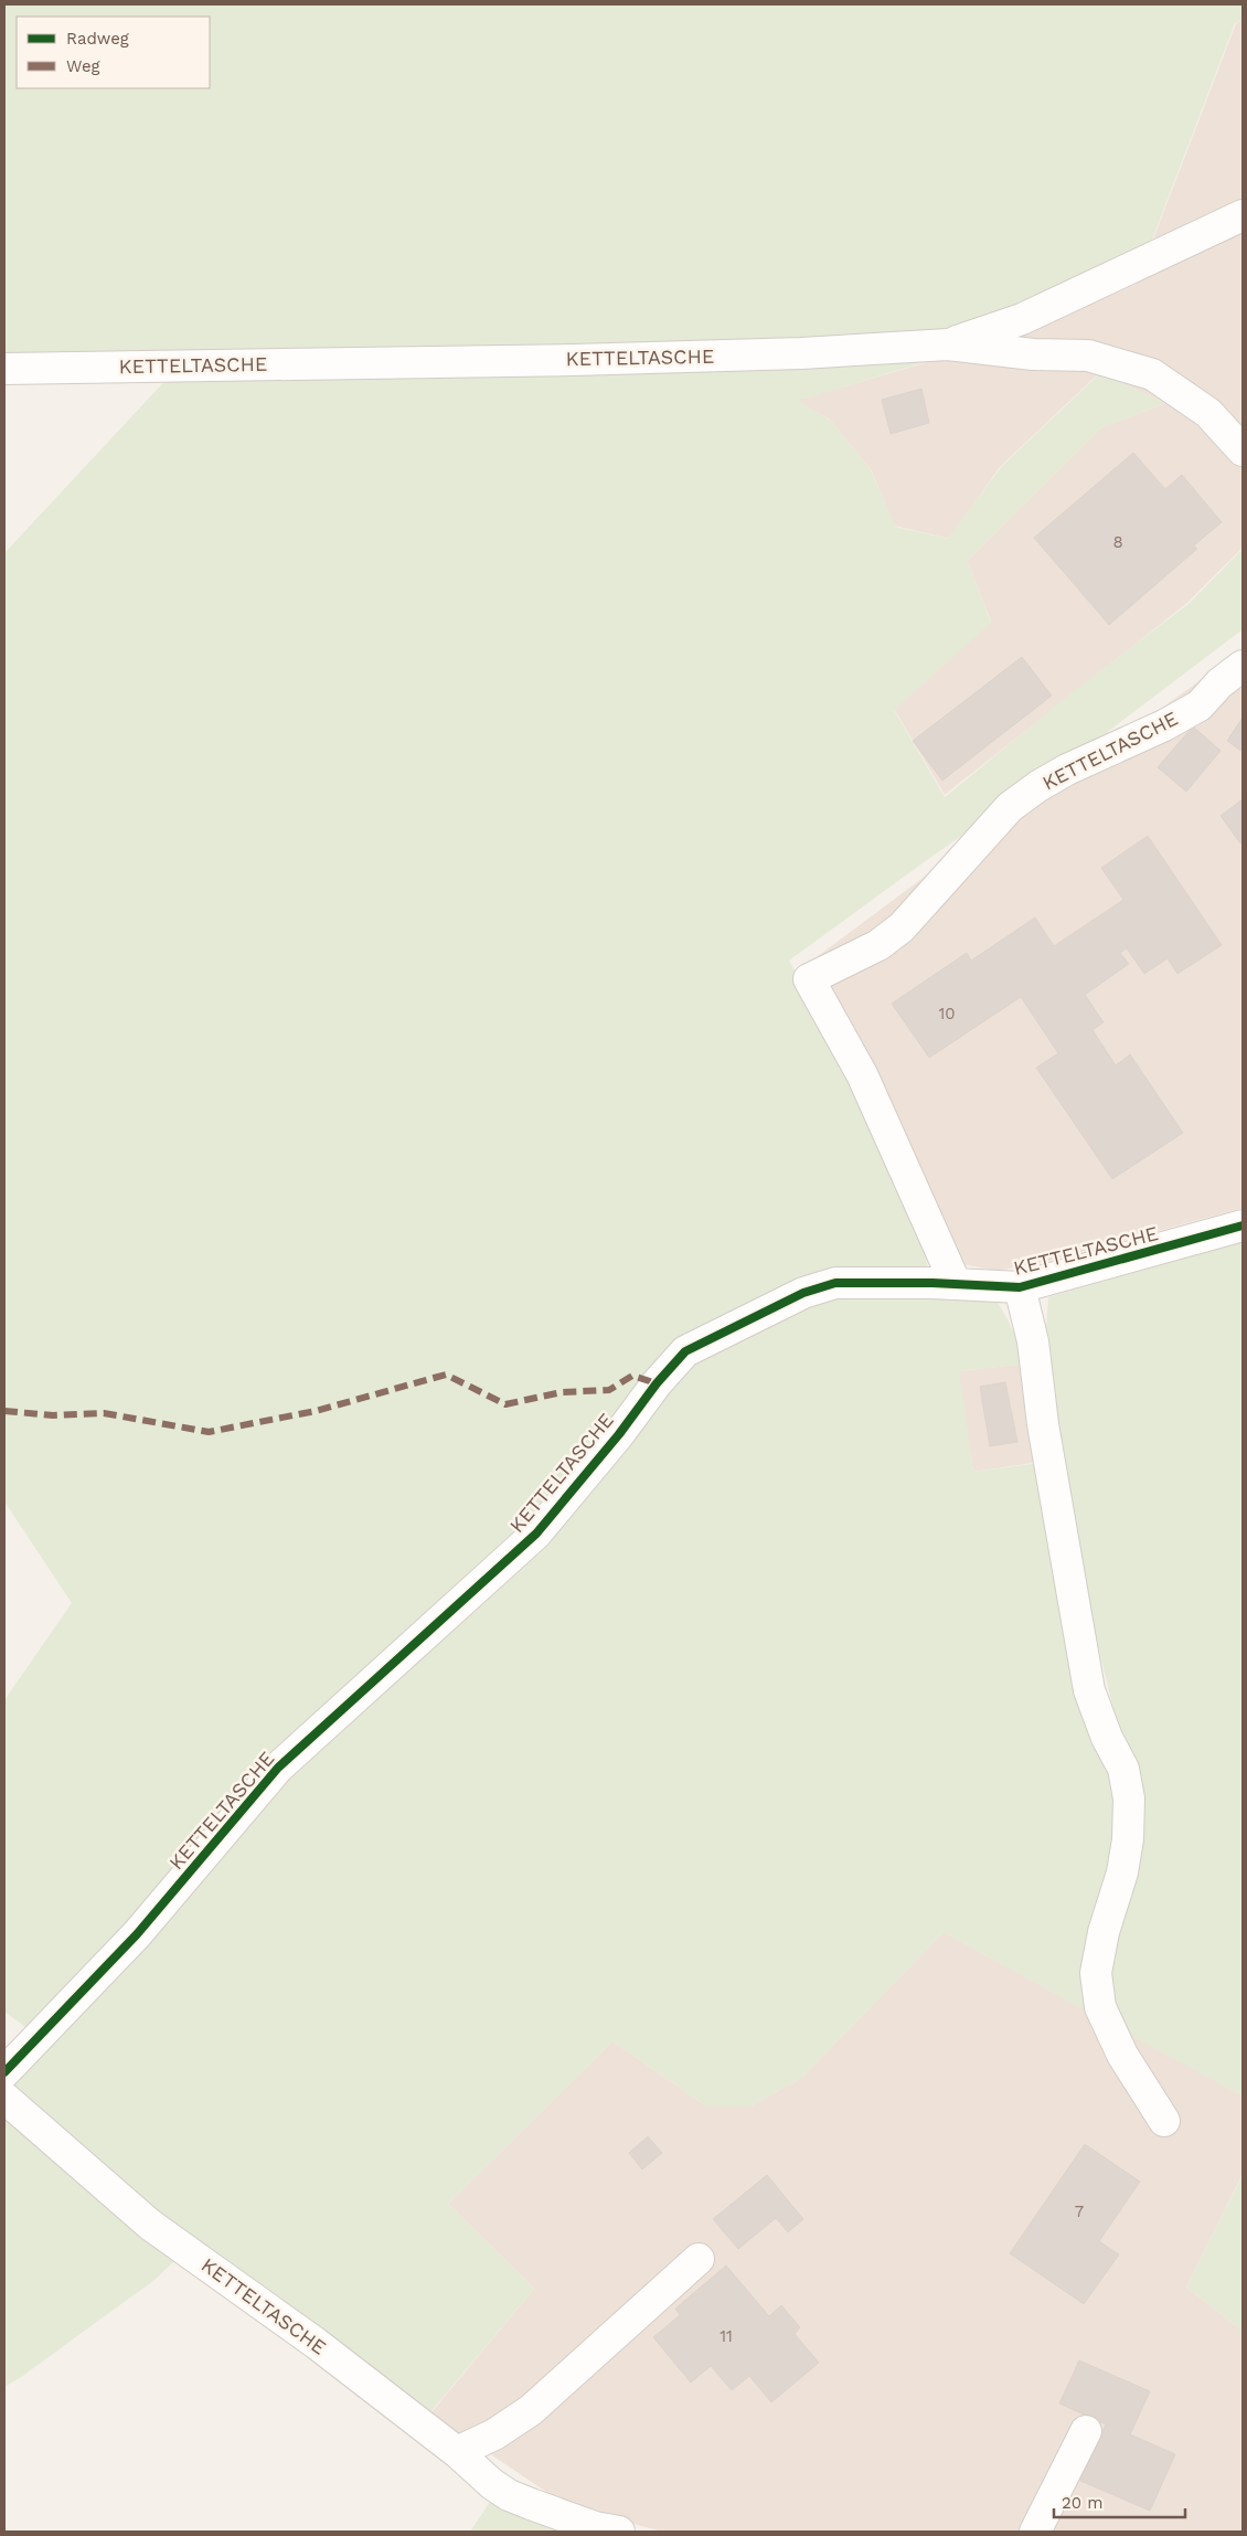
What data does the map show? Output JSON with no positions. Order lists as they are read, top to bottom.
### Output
{
  "streets": {
    "street": ["KETTELTASCHE"]
  },
  "house_numbers": [
    "8",
    "10",
    "7",
    "11"
  ],
  "legend": ["Radweg", "Weg"],
  "scale_bar": "20 m"
}
